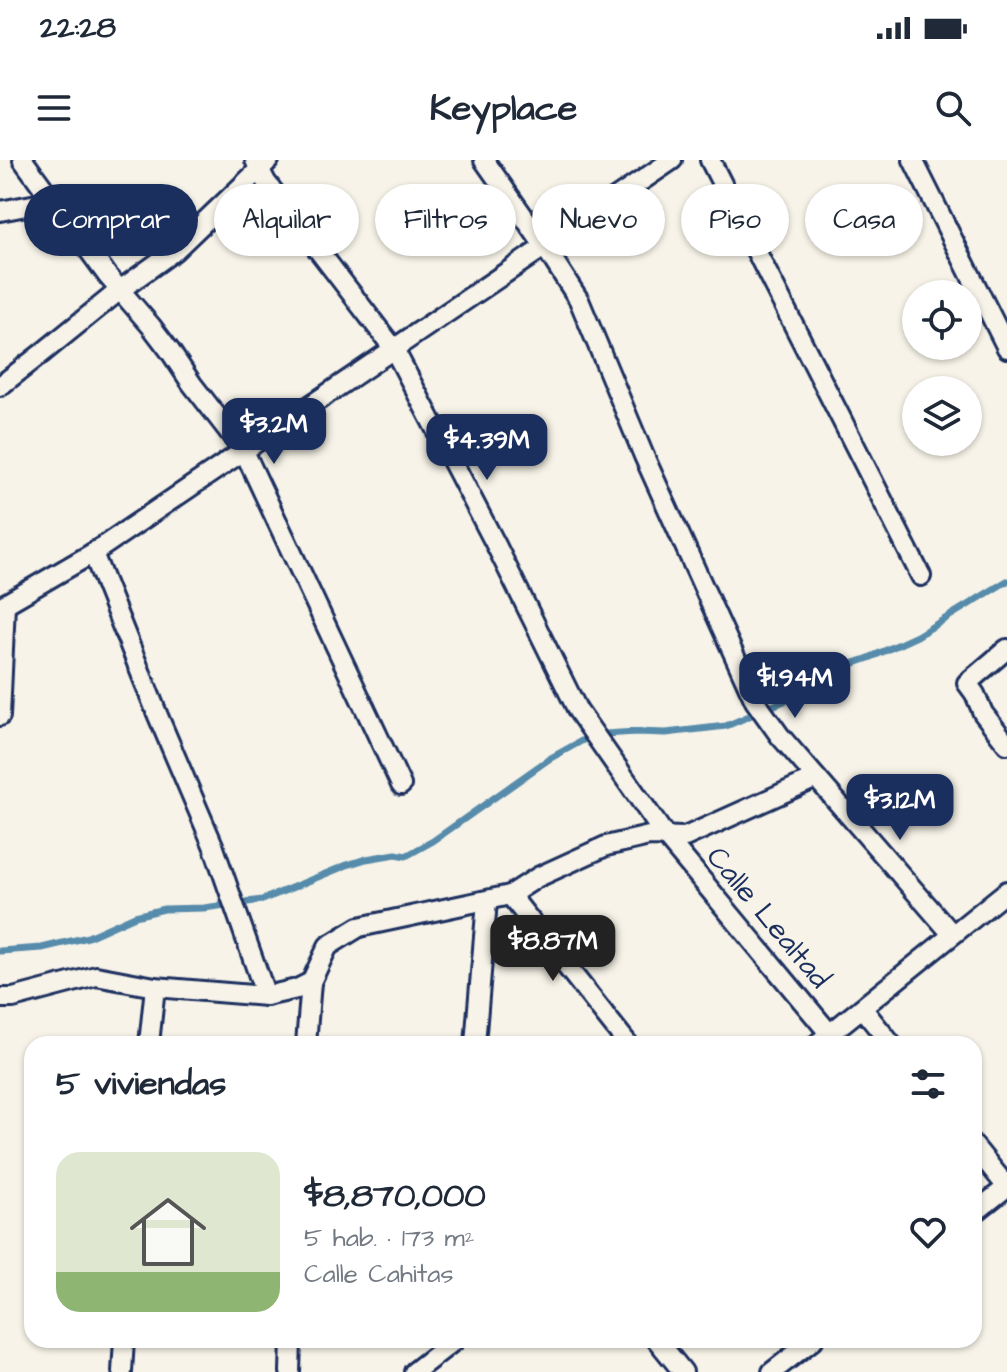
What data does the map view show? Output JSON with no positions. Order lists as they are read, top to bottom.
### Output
{
  "streets": {
    "street": ["Calle Lealtad"]
  },
  "page": {
    "status": "22:28",
    "header": "Keyplace",
    "chip": [
      "Comprar",
      "Alquilar",
      "Filtros",
      "Nuevo",
      "Piso",
      "Casa"
    ],
    "price": [
      "$3.2M",
      "$4.39M",
      "$1.94M",
      "$3.12M",
      "$8.87M"
    ],
    "heading": "5 viviendas",
    "list": [
      {
        "name": "$8,870,000",
        "note": "5 hab. · 173 m² · Calle Cahitas"
      }
    ]
  }
}
